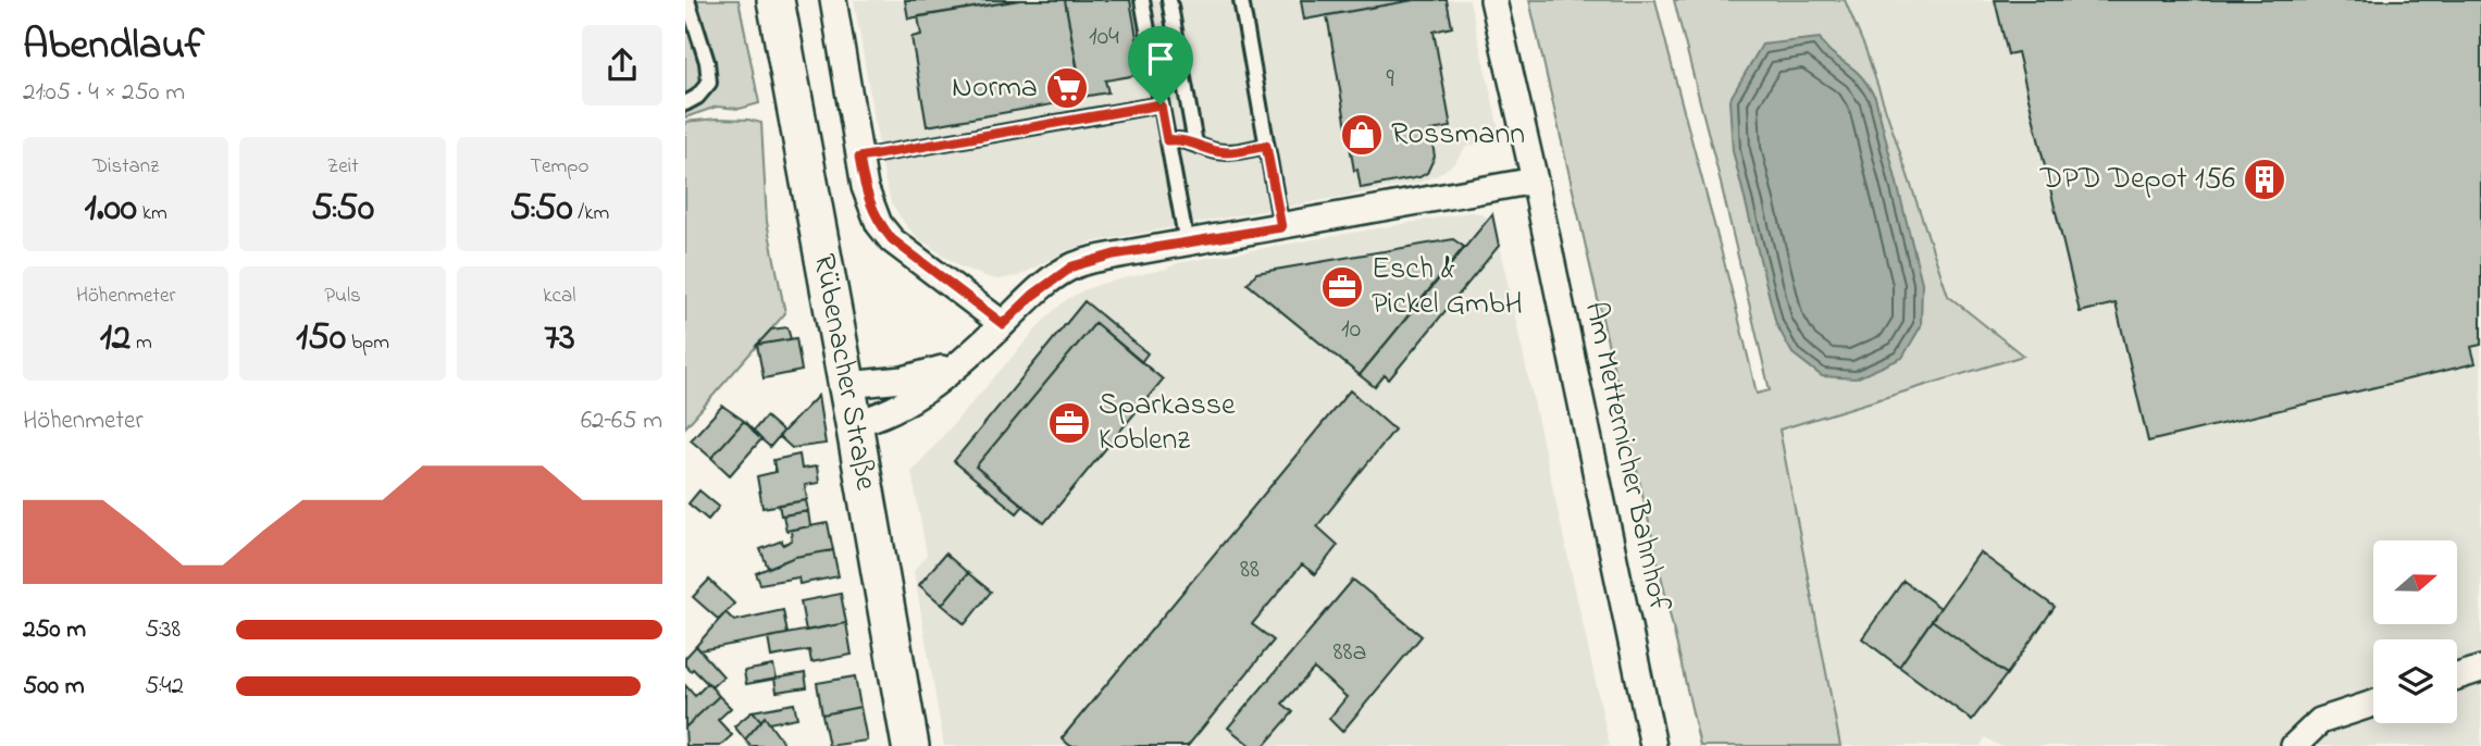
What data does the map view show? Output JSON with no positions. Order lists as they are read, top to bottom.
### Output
{
  "streets": {
    "main road": ["Rübenacher Straße"],
    "street": ["Am Metternicher Bahnhof"]
  },
  "places": {
    "supermarket": ["Norma"],
    "shop": ["Rossmann"],
    "building": ["DPD Depot 156"],
    "office": ["Esch & Pickel GmbH", "Sparkasse Koblenz"]
  },
  "house_numbers": [
    "104",
    "9",
    "10",
    "88",
    "88a"
  ],
  "north": "right",
  "page": {
    "heading": ["Abendlauf", "21:05 · 4 × 250 m"],
    "stats": [
      ["Distanz", "1.00 km"],
      ["Zeit", "5:50"],
      ["Tempo", "5:50 /km"],
      ["Höhenmeter", "12 m"],
      ["Puls", "150 bpm"],
      ["kcal", "73"]
    ],
    "chart": ["Höhenmeter", "62–65 m"],
    "list": [
      {
        "name": "250 m",
        "note": "5:38"
      },
      {
        "name": "500 m",
        "note": "5:42"
      }
    ]
  }
}
